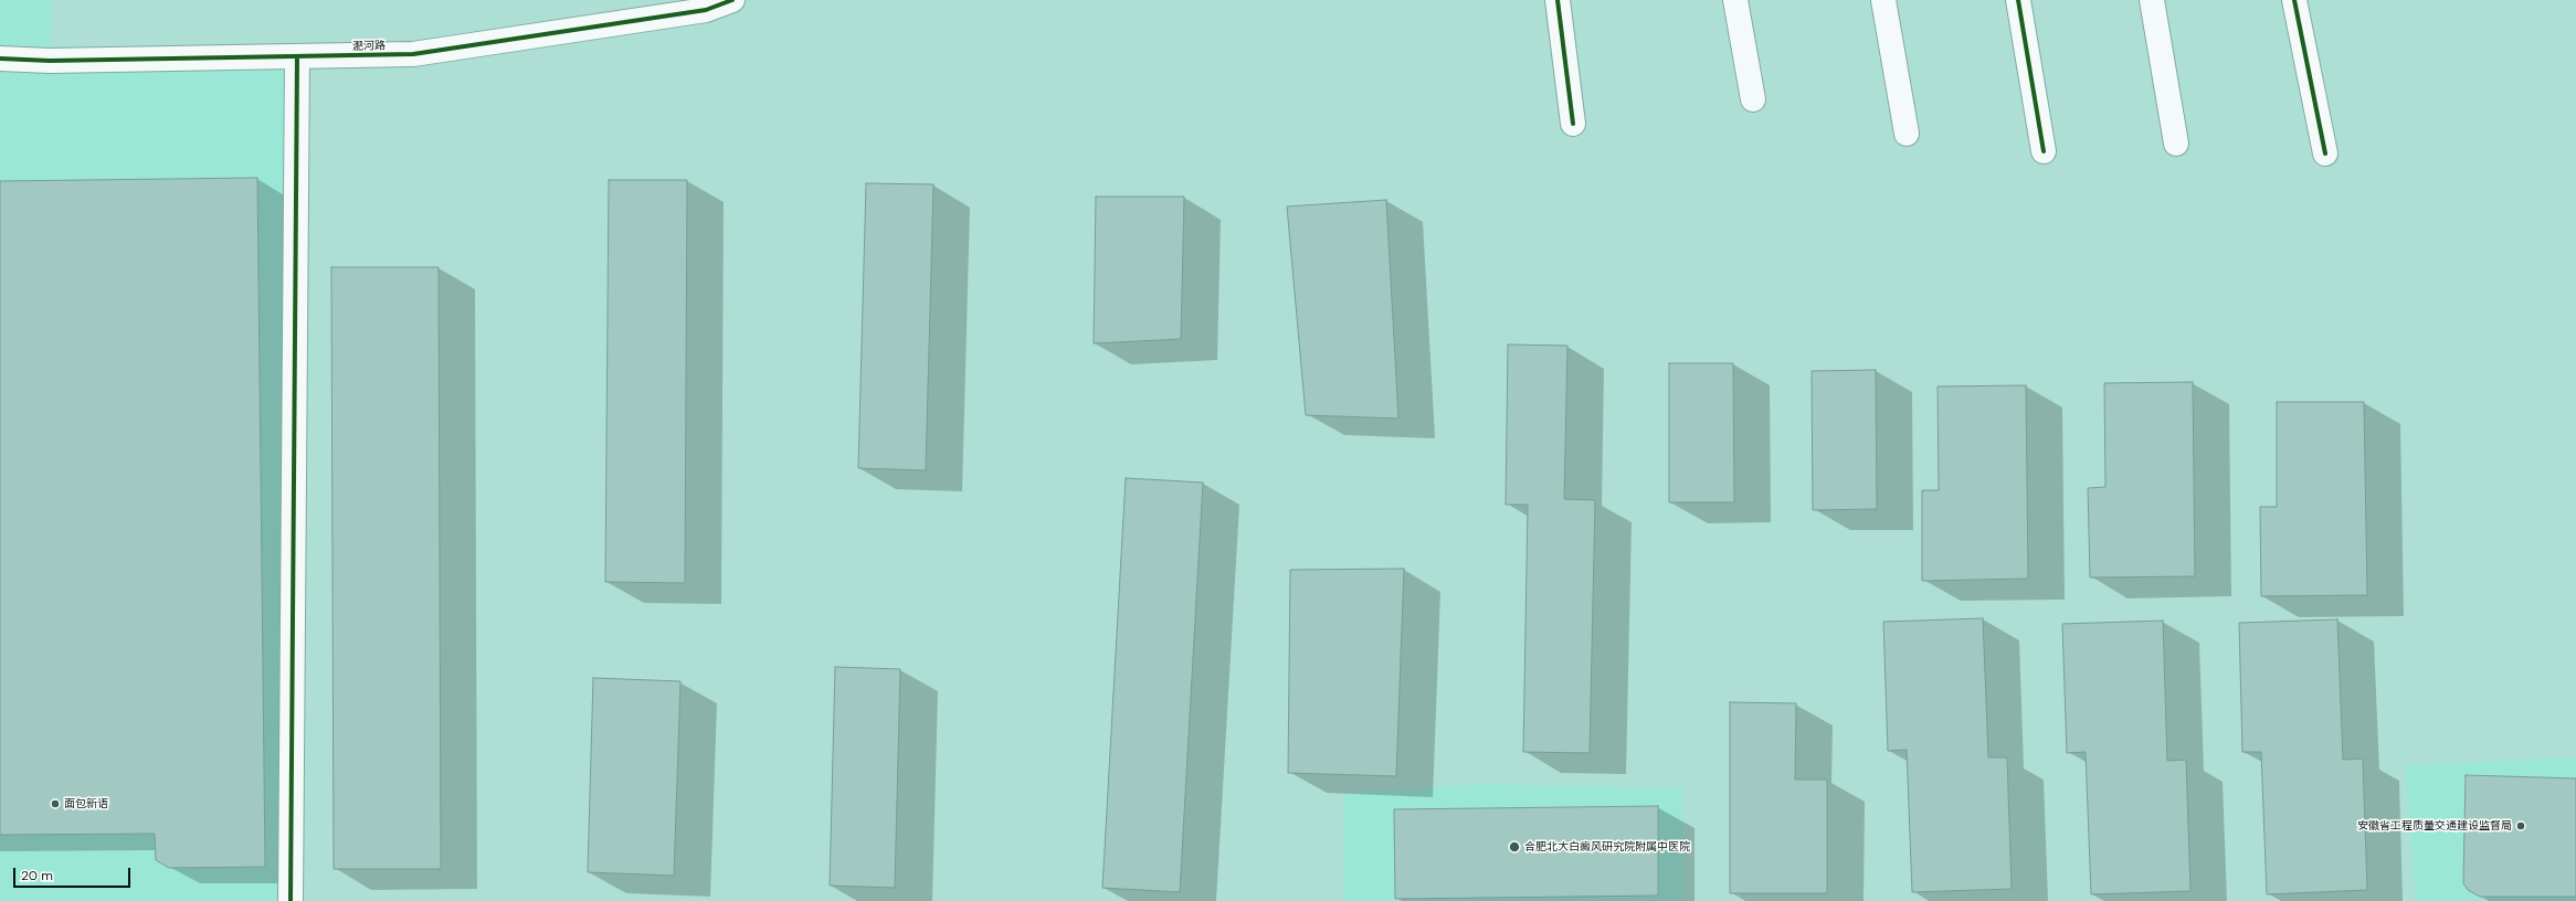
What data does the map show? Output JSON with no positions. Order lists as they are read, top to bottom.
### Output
{
  "streets": {
    "street": ["淝河路"]
  },
  "places": ["面包新语", "安徽省工程质量交通建设监督局", "合肥北大白癜风研究院附属中医院"],
  "scale_bar": "20 m"
}
